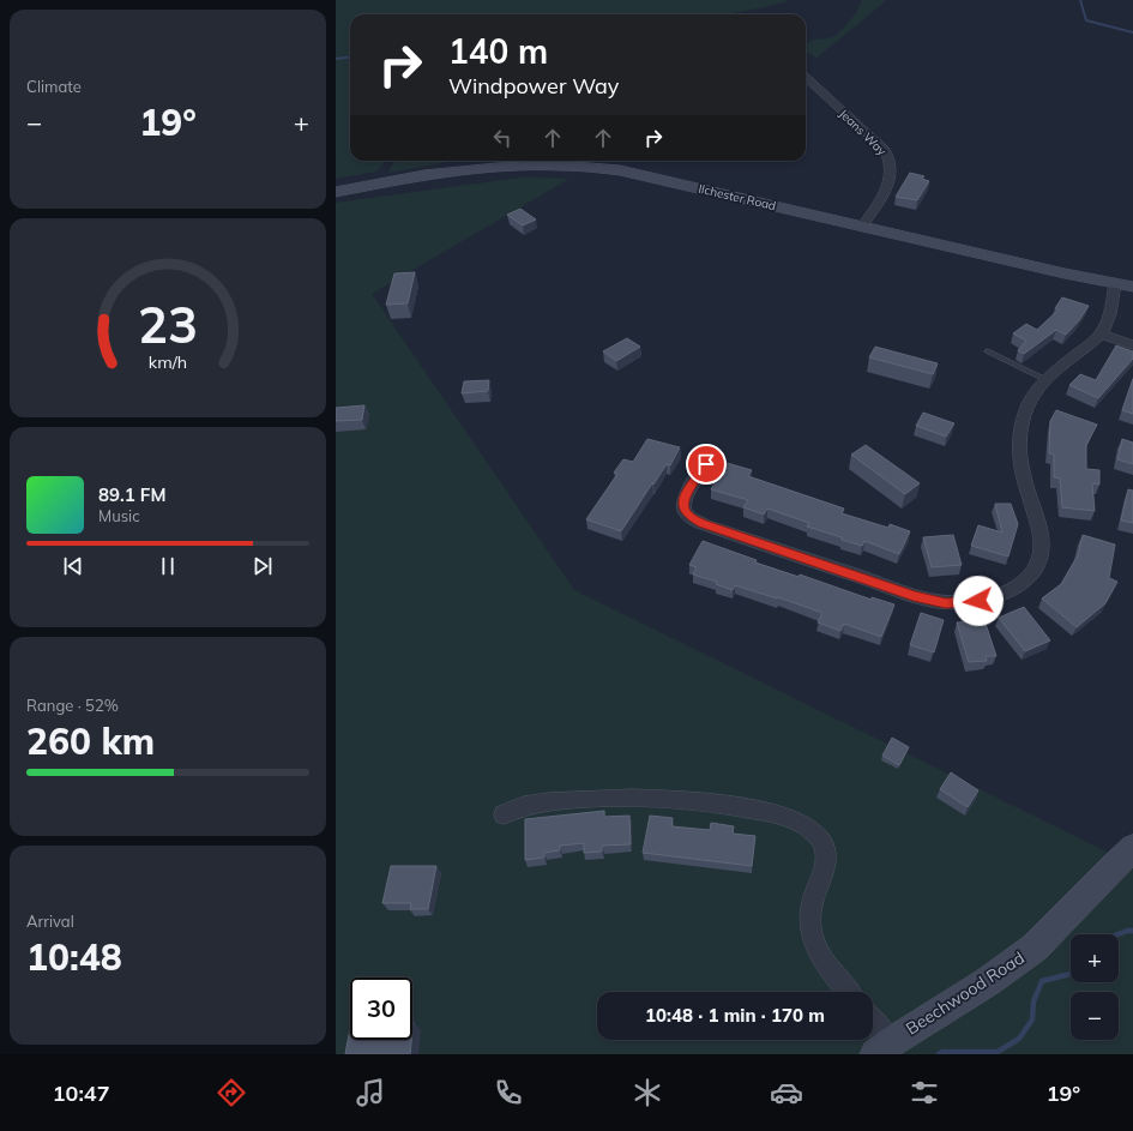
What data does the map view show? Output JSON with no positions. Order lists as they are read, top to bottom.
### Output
{
  "streets": {
    "street": ["Jeans Way", "Ilchester Road", "Beechwood Road"]
  },
  "crossings": [
    ["Jeans Way", "Ilchester Road"]
  ],
  "page": {
    "tile": [
      "Climate",
      ["Range · 52%", "260 km"],
      ["Arrival", "10:48"]
    ],
    "turn": ["140 m", "Windpower Way"],
    "heat": ["−", "19°", "+"],
    "song": ["89.1 FM", "Music"],
    "map_buttons": ["+", "−"],
    "limit": "30",
    "trip": "10:48 · 1 min · 170 m",
    "tabs": ["10:47", "19°"],
    "gauge": ["23", "km/h"]
  }
}
